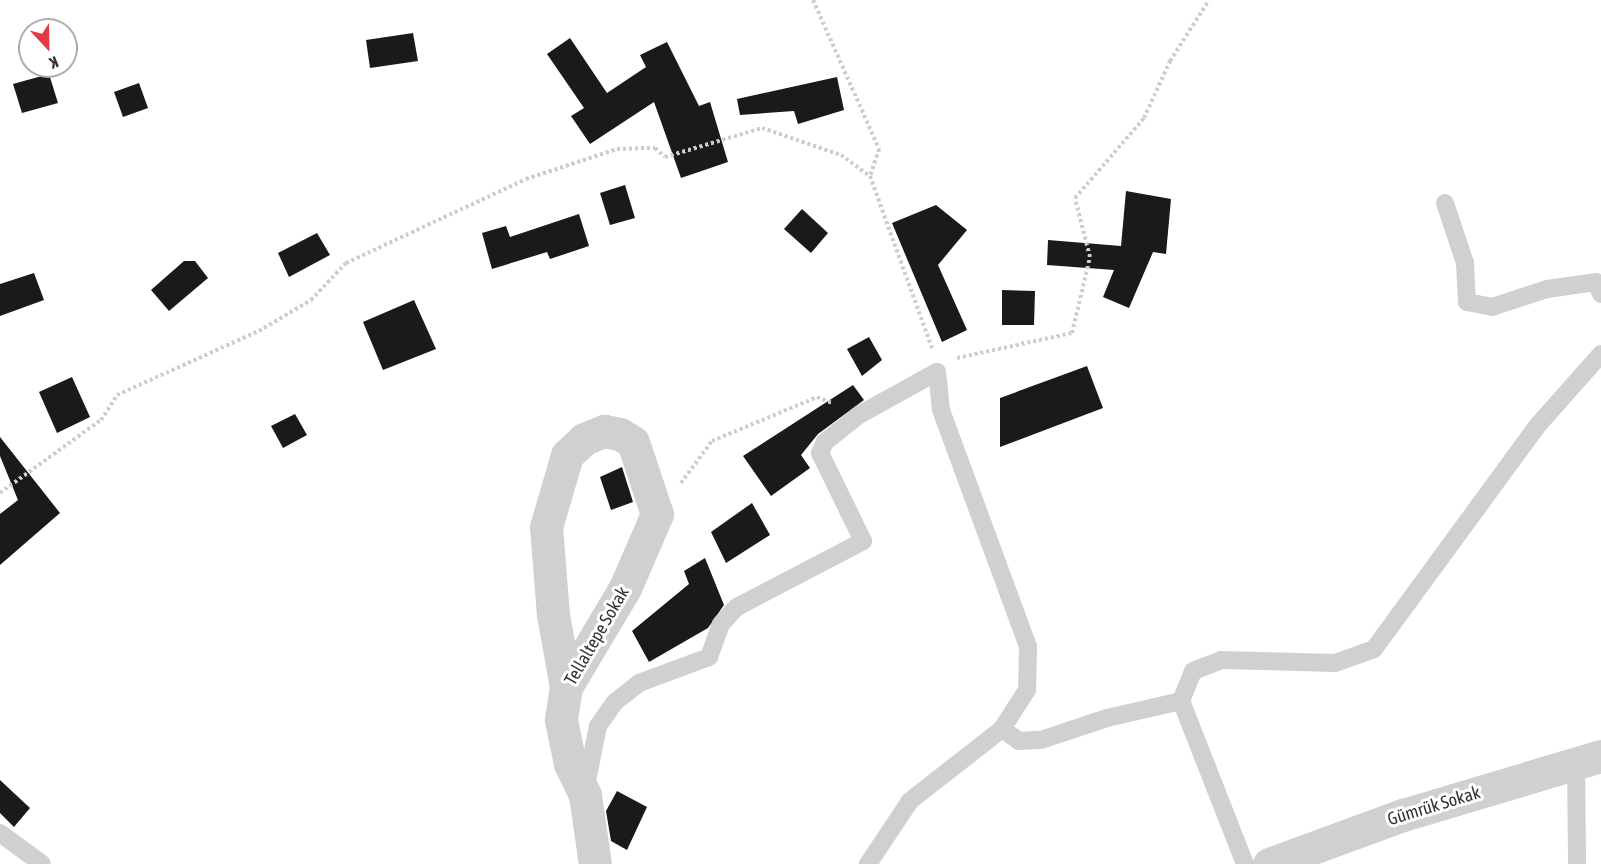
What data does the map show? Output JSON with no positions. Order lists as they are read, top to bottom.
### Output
{
  "streets": {
    "street": ["Tellaltepe Sokak", "Gümrük Sokak"]
  },
  "north": "bottom"
}
